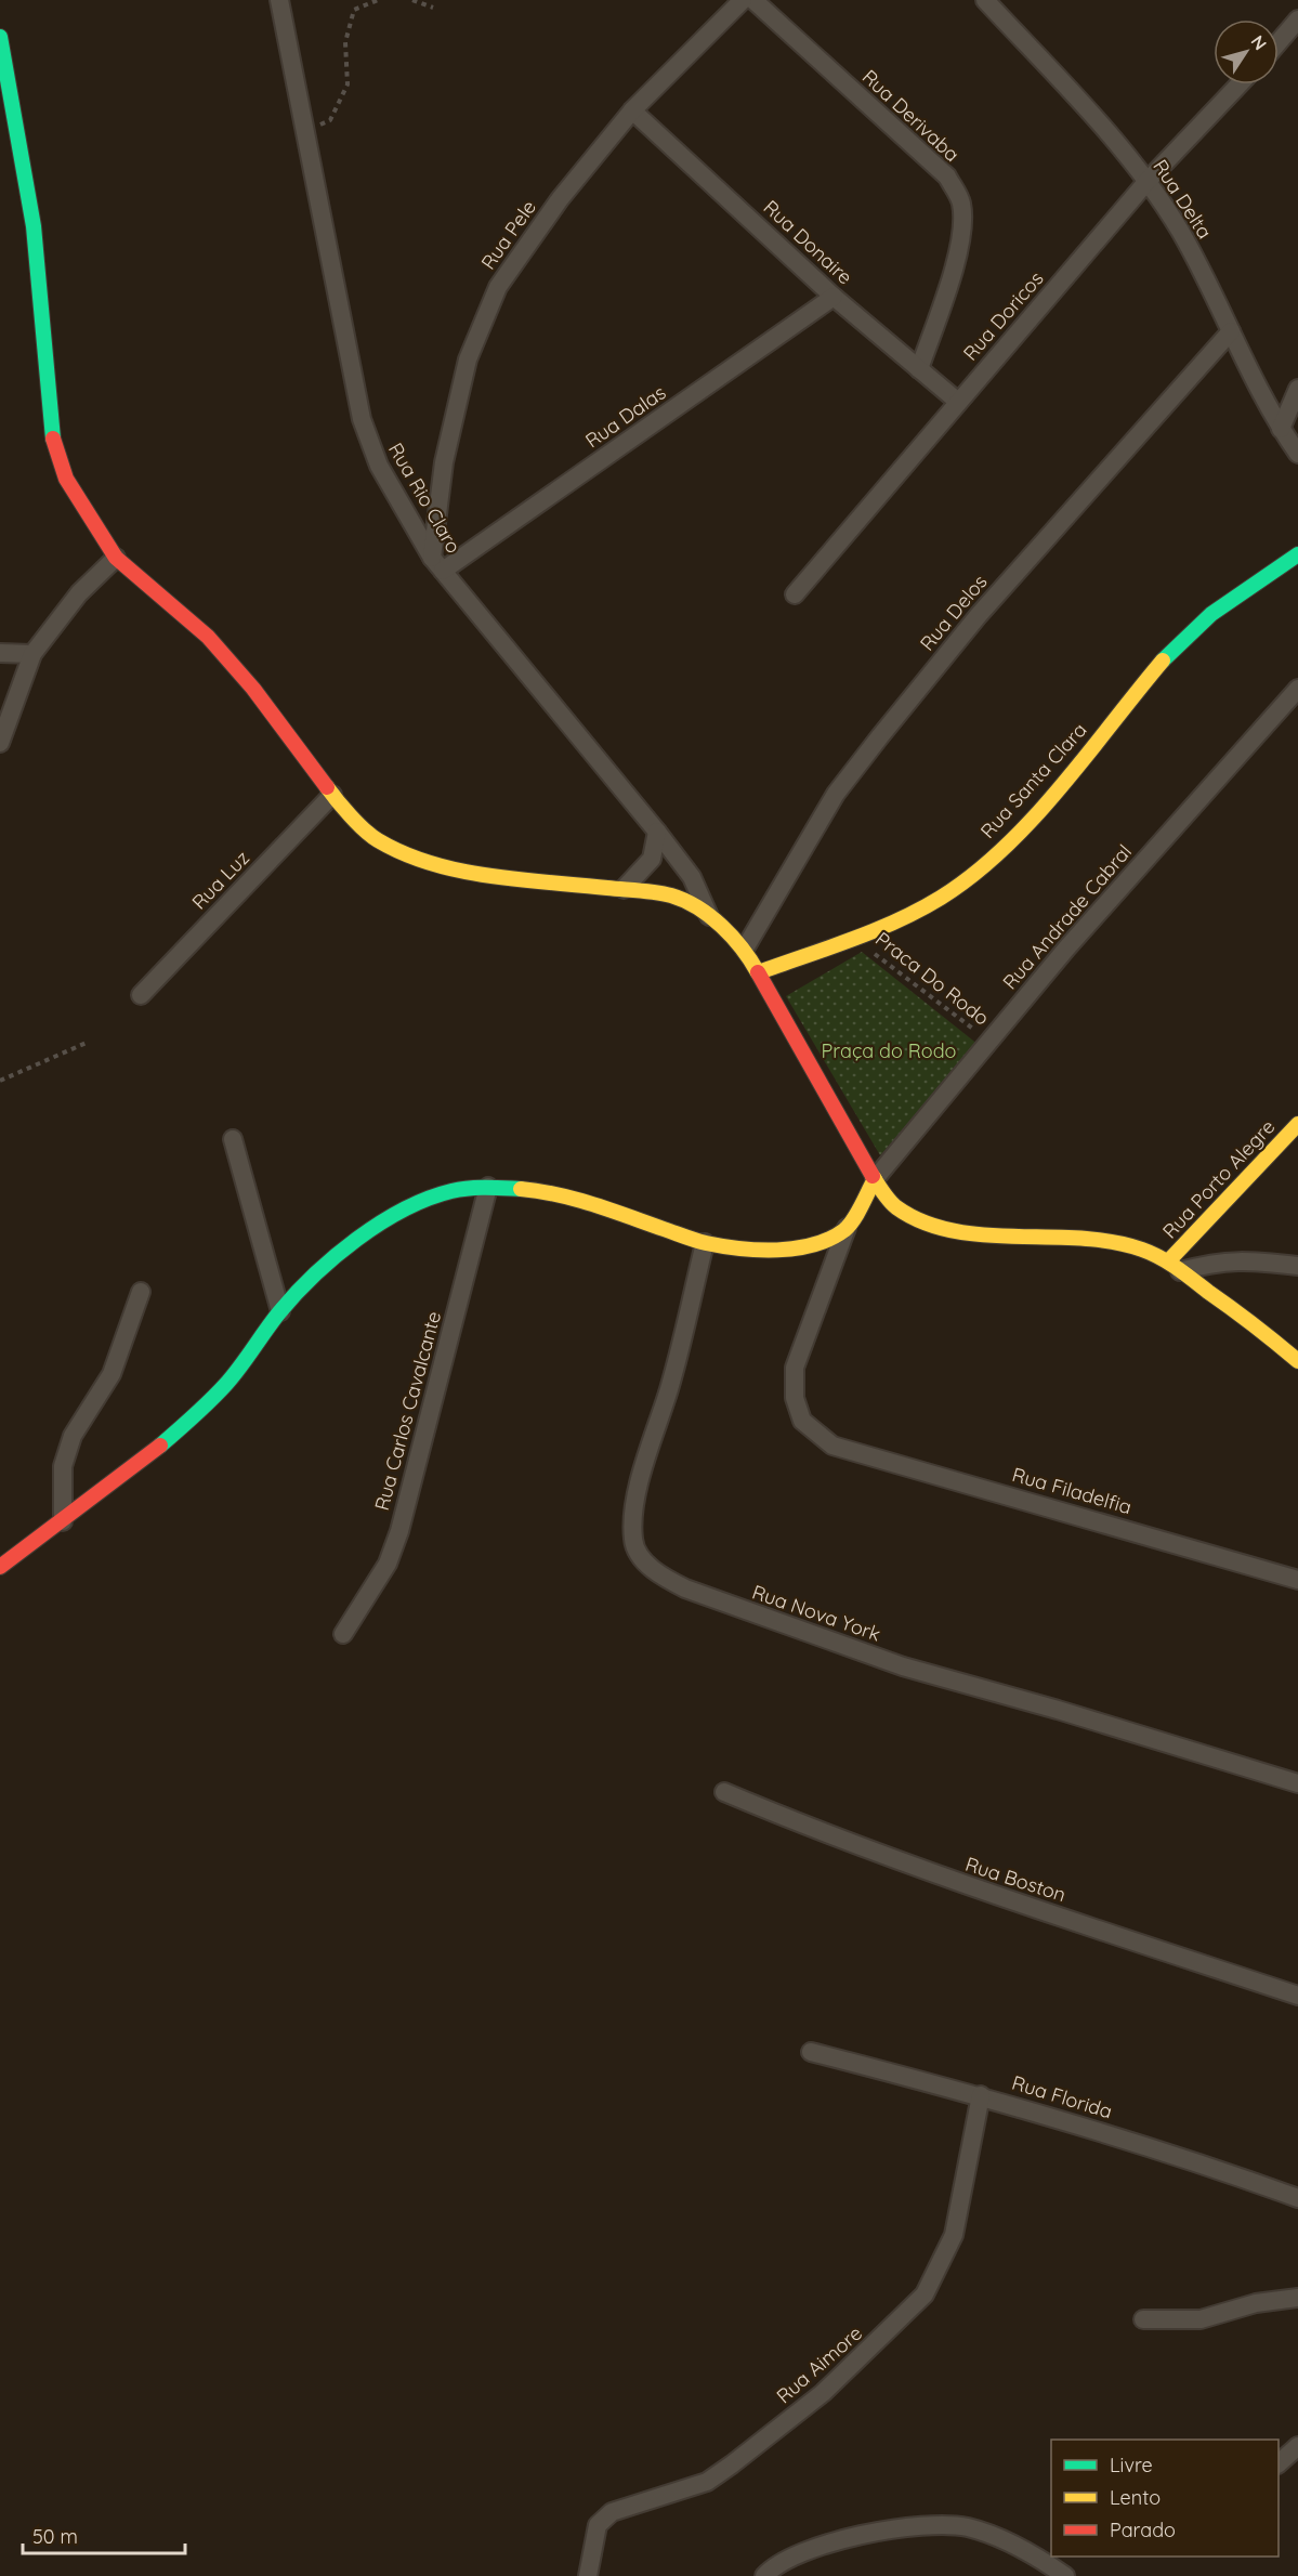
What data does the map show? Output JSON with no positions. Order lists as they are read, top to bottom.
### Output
{
  "streets": {
    "main road": ["Rua Santa Clara", "Rua Porto Alegre"],
    "street": [
      "Rua Derivaba",
      "Rua Delta",
      "Rua Pele",
      "Rua Donaire",
      "Rua Doricos",
      "Rua Dalas",
      "Rua Rio Claro",
      "Rua Delos",
      "Rua Luz",
      "Rua Andrade Cabral",
      "Rua Carlos Cavalcante",
      "Rua Filadelfia",
      "Rua Nova York",
      "Rua Boston",
      "Rua Florida",
      "Rua Aimore"
    ],
    "path": ["Praca Do Rodo"]
  },
  "crossings": [
    ["Rua Derivaba", "Rua Donaire"],
    ["Rua Delta", "Rua Doricos"],
    ["Rua Delta", "Rua Delos"],
    ["Rua Pele", "Rua Donaire"],
    ["Rua Pele", "Rua Dalas"],
    ["Rua Pele", "Rua Rio Claro"],
    ["Rua Donaire", "Rua Doricos"],
    ["Rua Donaire", "Rua Dalas"],
    ["Rua Dalas", "Rua Rio Claro"],
    ["Rua Santa Clara", "Praca Do Rodo"],
    ["Rua Andrade Cabral", "Praca Do Rodo"],
    ["Rua Florida", "Rua Aimore"]
  ],
  "parks": ["Praça do Rodo"],
  "legend": ["Livre", "Lento", "Parado"],
  "scale_bar": "50 m",
  "north": "top right"
}
